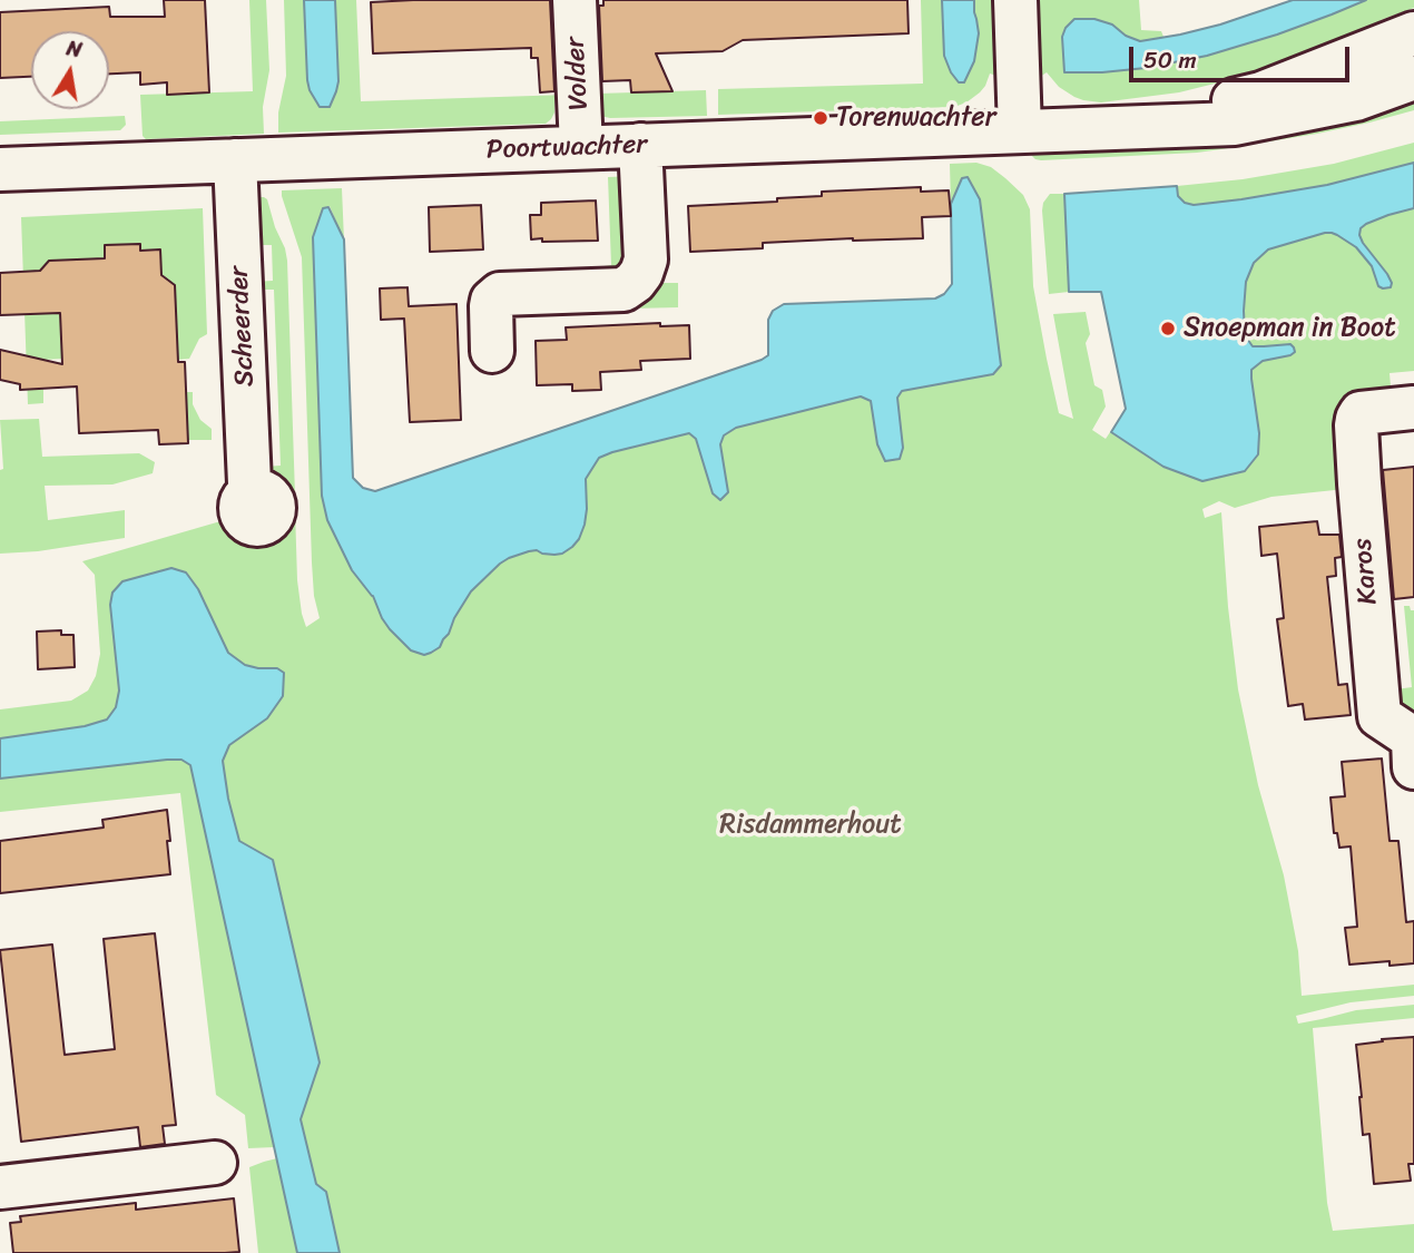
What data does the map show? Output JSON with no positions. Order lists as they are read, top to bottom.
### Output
{
  "streets": {
    "street": [
      "Volder",
      "Poortwachter",
      "Scheerder",
      "Karos"
    ]
  },
  "crossings": [
    ["Volder", "Poortwachter"],
    ["Poortwachter", "Scheerder"]
  ],
  "parks": ["Risdammerhout"],
  "places": ["Torenwachter", "Snoepman in Boot"],
  "scale_bar": "50 m",
  "north": "top"
}
